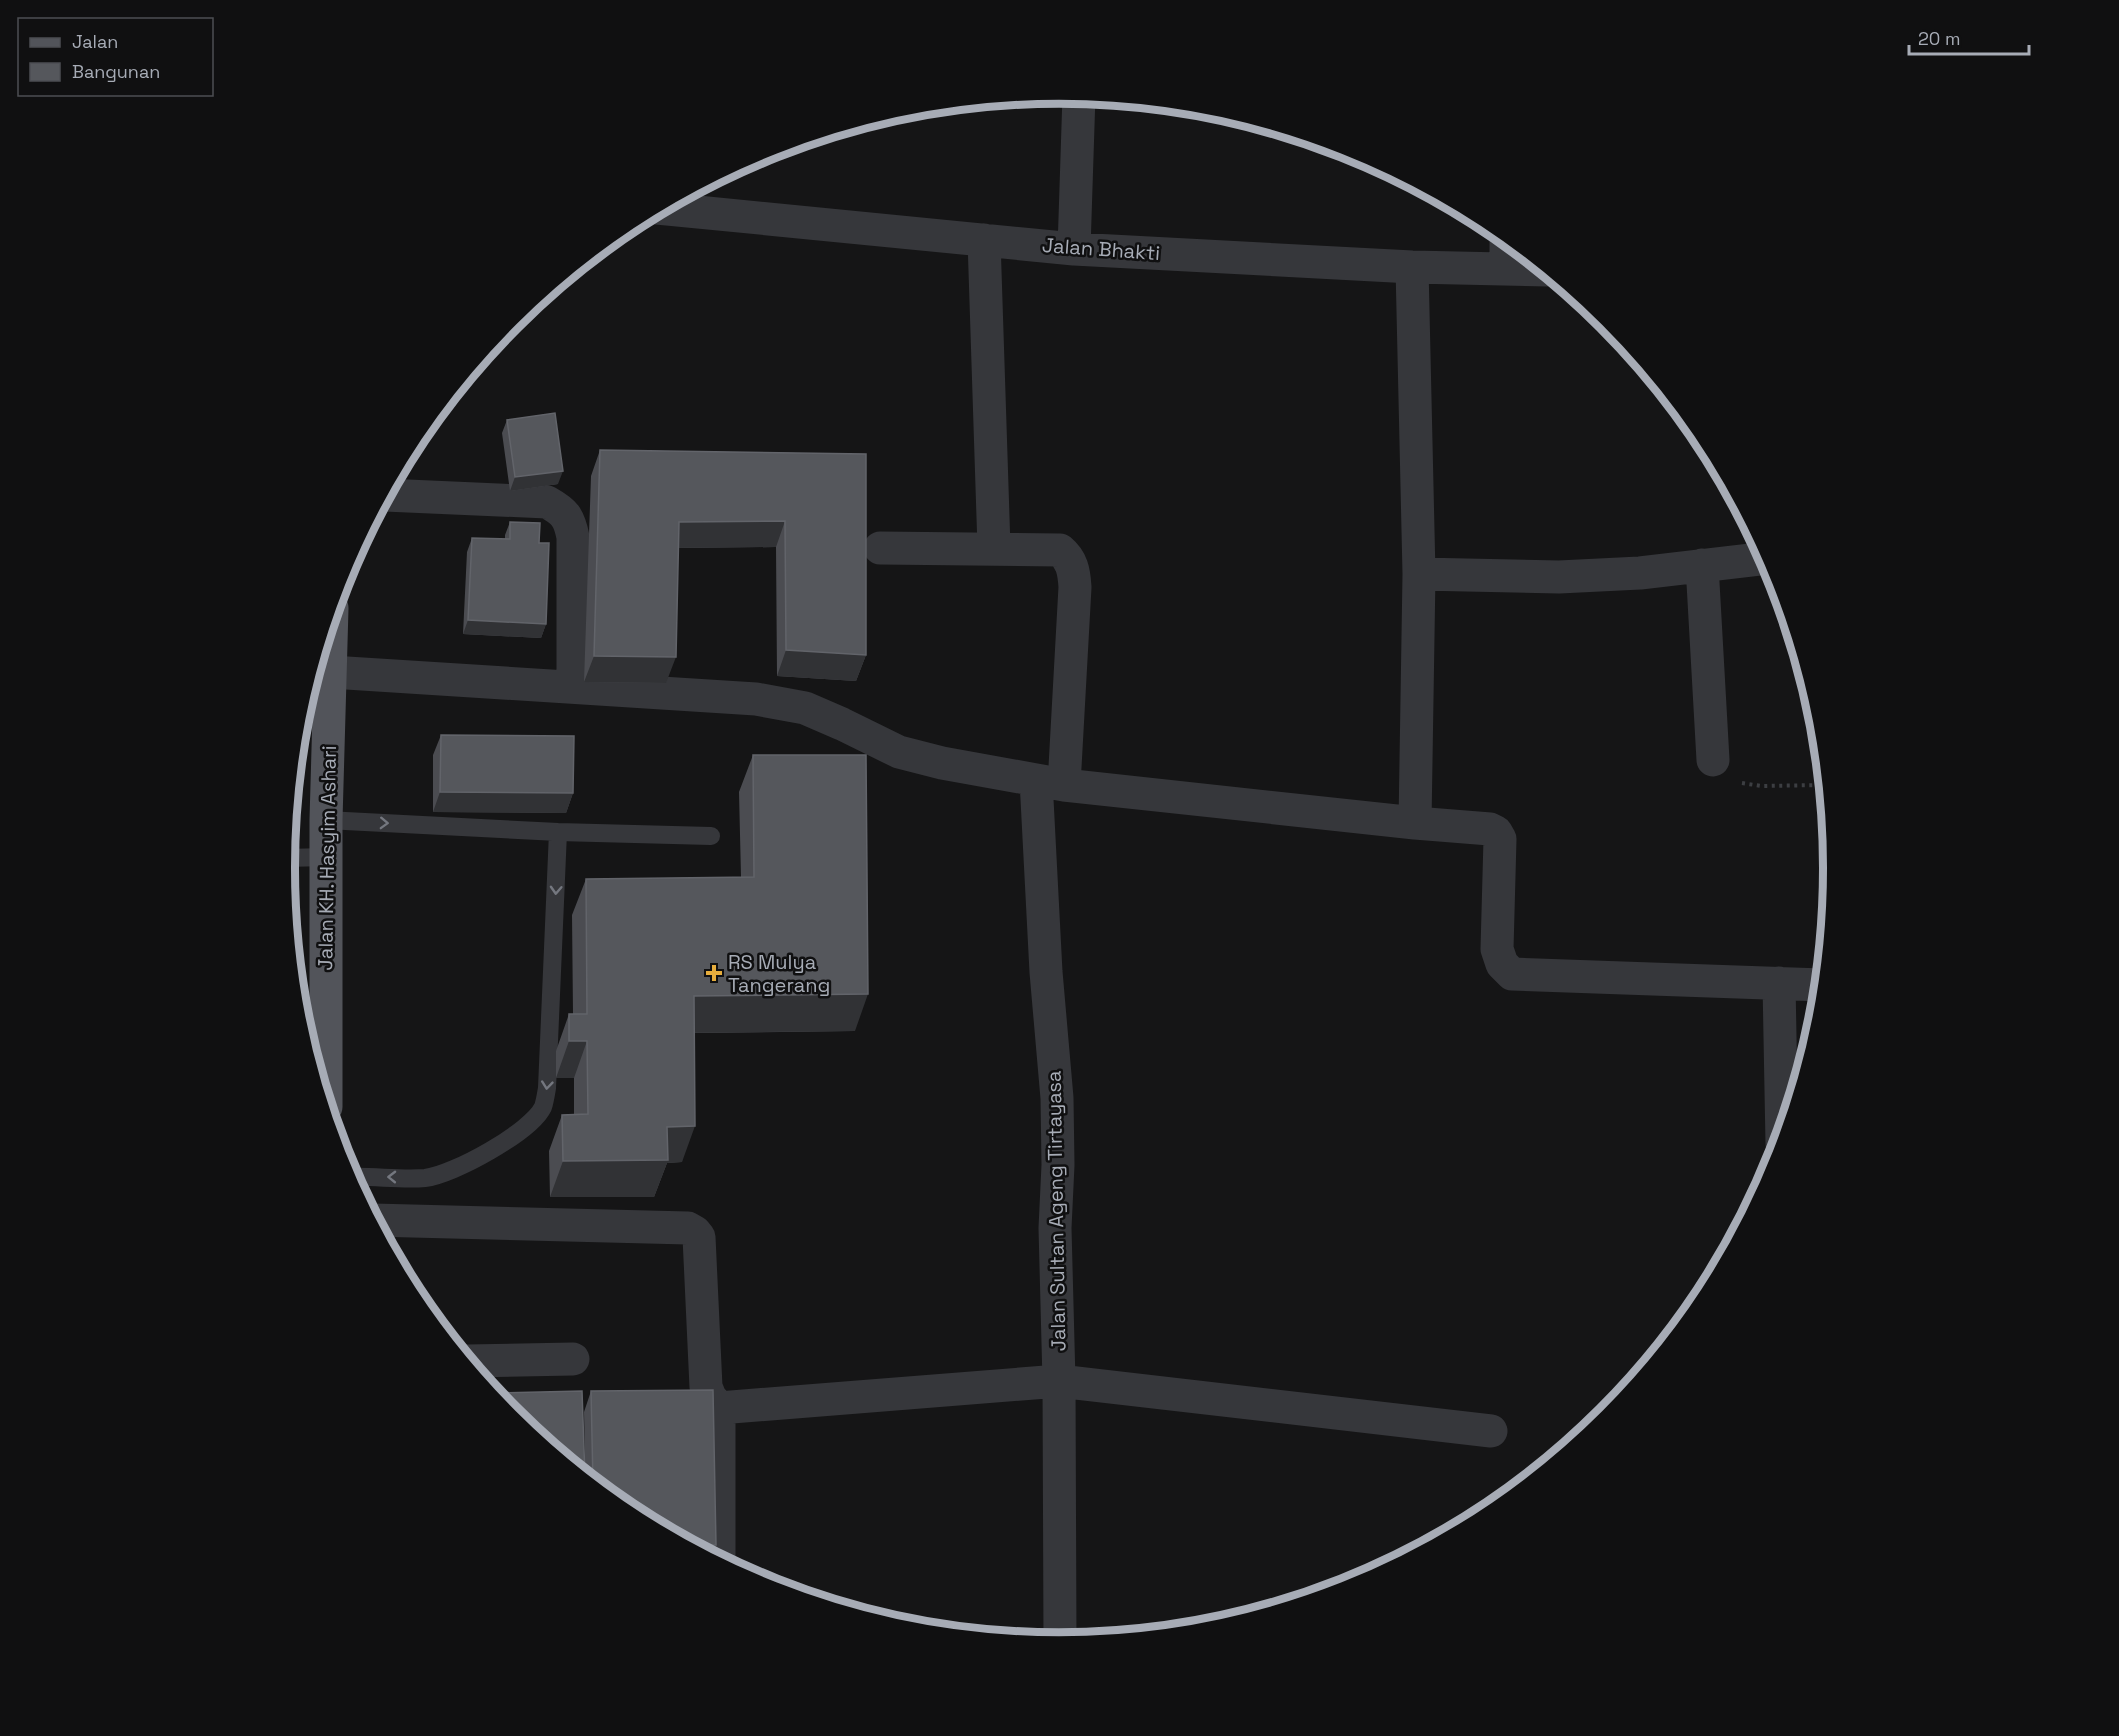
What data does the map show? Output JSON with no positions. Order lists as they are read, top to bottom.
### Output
{
  "streets": {
    "main road": ["Jalan KH. Hasyim Ashari"],
    "street": ["Jalan Bhakti", "Jalan Sultan Ageng Tirtayasa"]
  },
  "places": {
    "health": ["RS Mulya Tangerang"]
  },
  "legend": ["Jalan", "Bangunan"],
  "scale_bar": "20 m"
}
